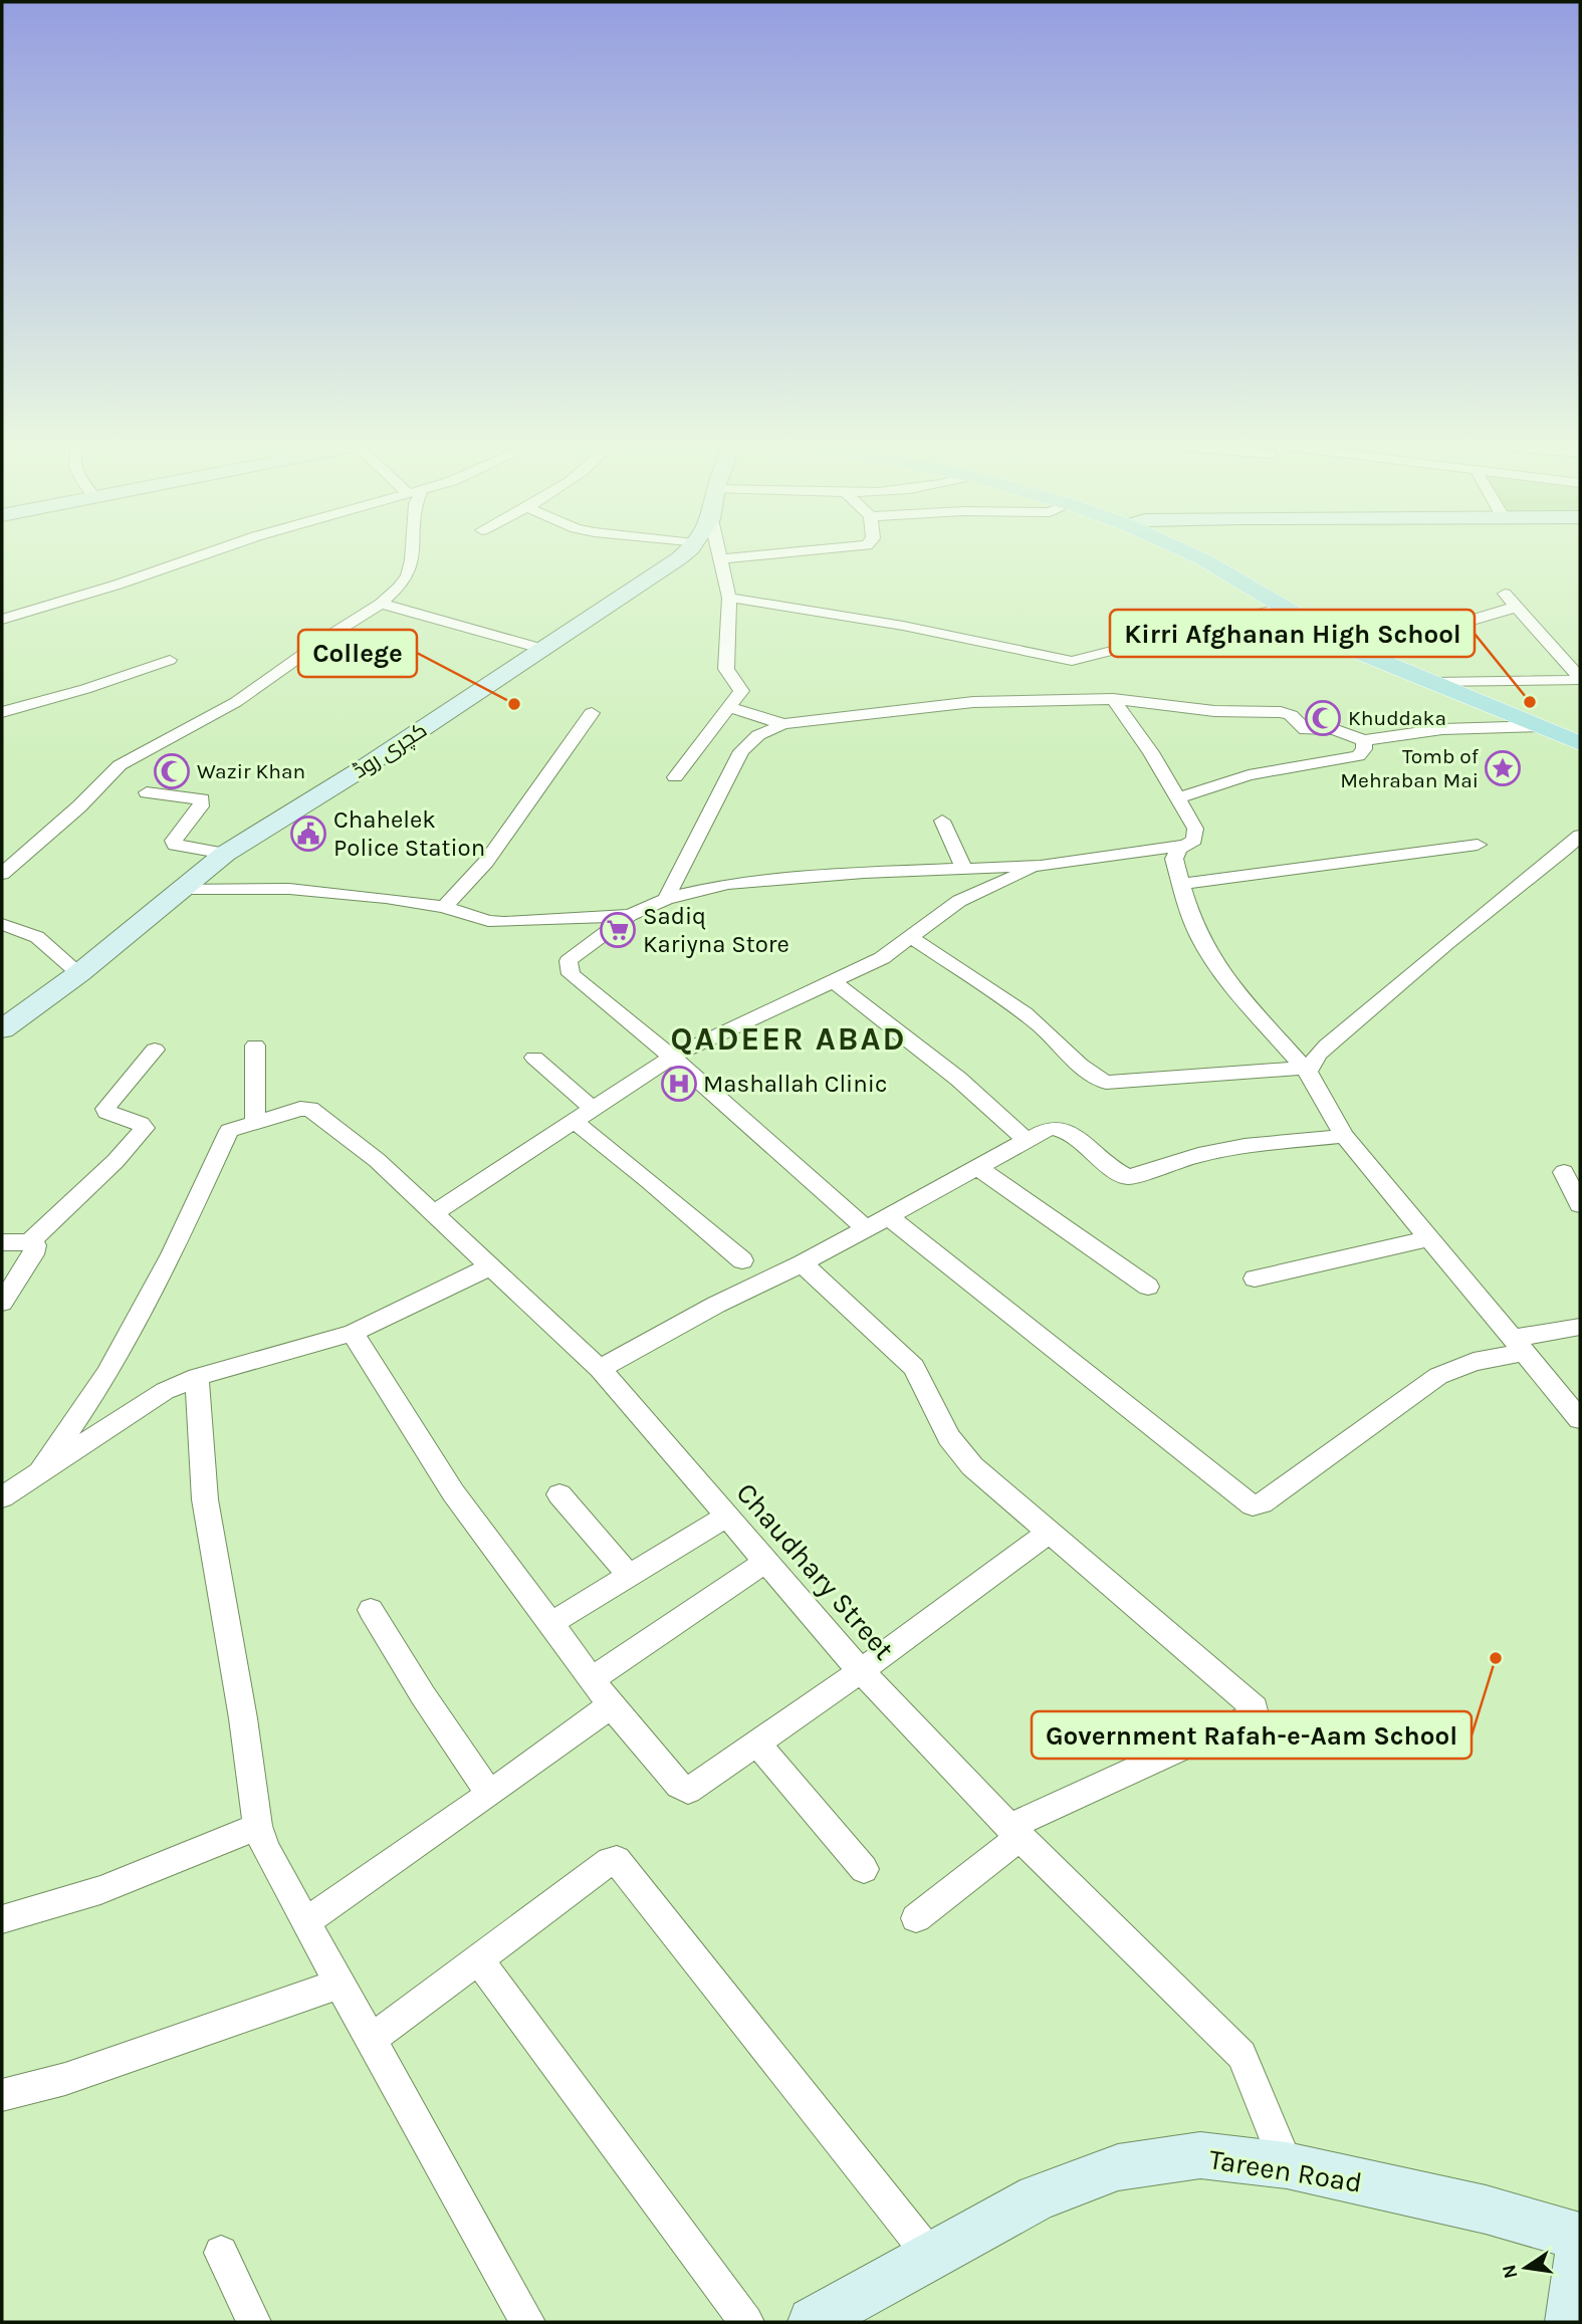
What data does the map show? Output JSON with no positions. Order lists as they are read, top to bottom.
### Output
{
  "streets": {
    "main road": ["کچری روڈ", "Tareen Road"],
    "street": ["Chaudhary Street"]
  },
  "crossings": [
    ["Chaudhary Street", "Tareen Road"]
  ],
  "districts": ["QADEER ABAD"],
  "places": {
    "other": ["Kirri Afghanan High School", "College", "Government Rafah-e-Aam School"],
    "mosque": ["Khuddaka", "Wazir Khan"],
    "place": ["Tomb of Mehraban Mai"],
    "public building": ["Chahelek Police Station"],
    "supermarket": ["Sadiq Kariyna Store"],
    "hospital": ["Mashallah Clinic"]
  },
  "north": "left"
}
